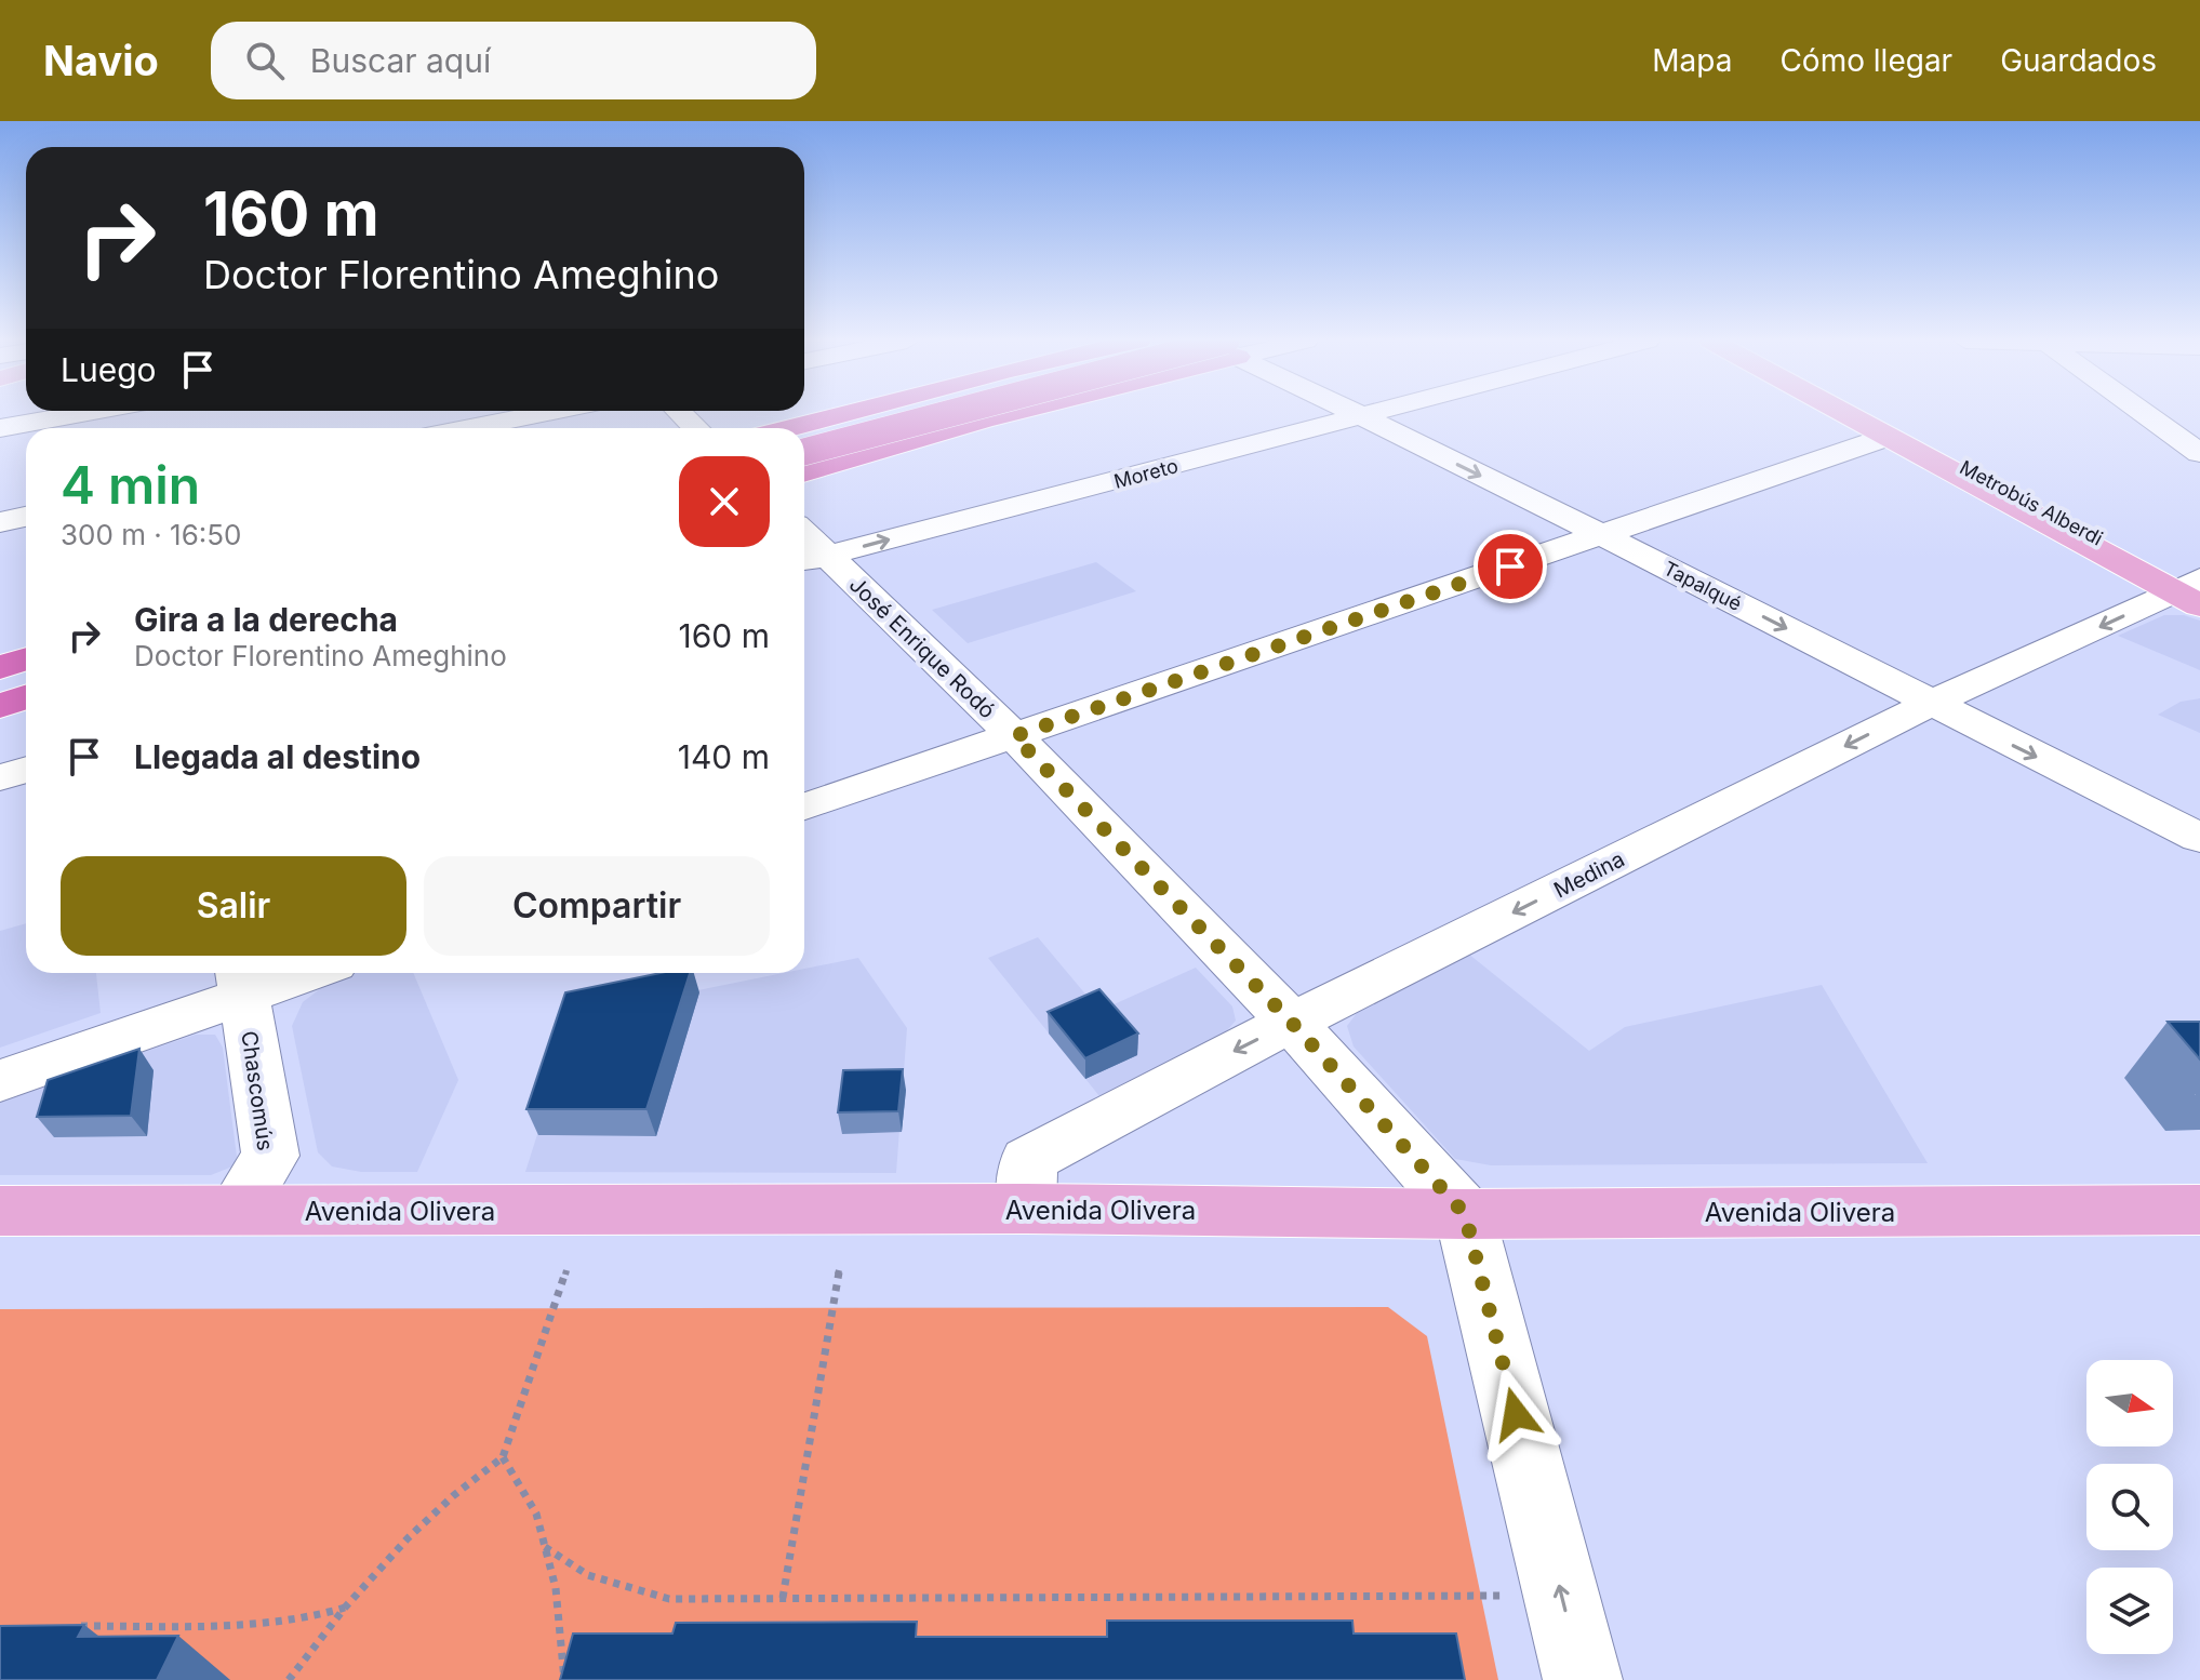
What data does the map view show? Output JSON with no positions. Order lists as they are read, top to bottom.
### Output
{
  "streets": {
    "main road": ["Avenida Olivera"],
    "street": [
      "Moreto",
      "Metrobús Alberdi",
      "Tapalqué",
      "José Enrique Rodó",
      "Medina",
      "Chascomús"
    ]
  },
  "crossings": [
    ["Moreto", "Tapalqué"],
    ["Moreto", "José Enrique Rodó"],
    ["Metrobús Alberdi", "Medina"],
    ["Tapalqué", "Medina"],
    ["José Enrique Rodó", "Medina"],
    ["José Enrique Rodó", "Avenida Olivera"],
    ["Medina", "Avenida Olivera"],
    ["Chascomús", "Avenida Olivera"]
  ],
  "one_way": ["Tapalqué"],
  "north": "right",
  "page": {
    "header": "Navio",
    "search": "Buscar aquí",
    "nav": ["Mapa", "Cómo llegar", "Guardados"],
    "turn": ["160 m", "Doctor Florentino Ameghino"],
    "then": "Luego",
    "heading": ["4 min", "300 m · 16:50"],
    "list": [
      {
        "name": "Gira a la derecha",
        "note": "Doctor Florentino Ameghino",
        "value": "160 m"
      },
      {
        "name": "Llegada al destino",
        "value": "140 m"
      }
    ],
    "buttons": ["Salir", "Compartir"]
  }
}
